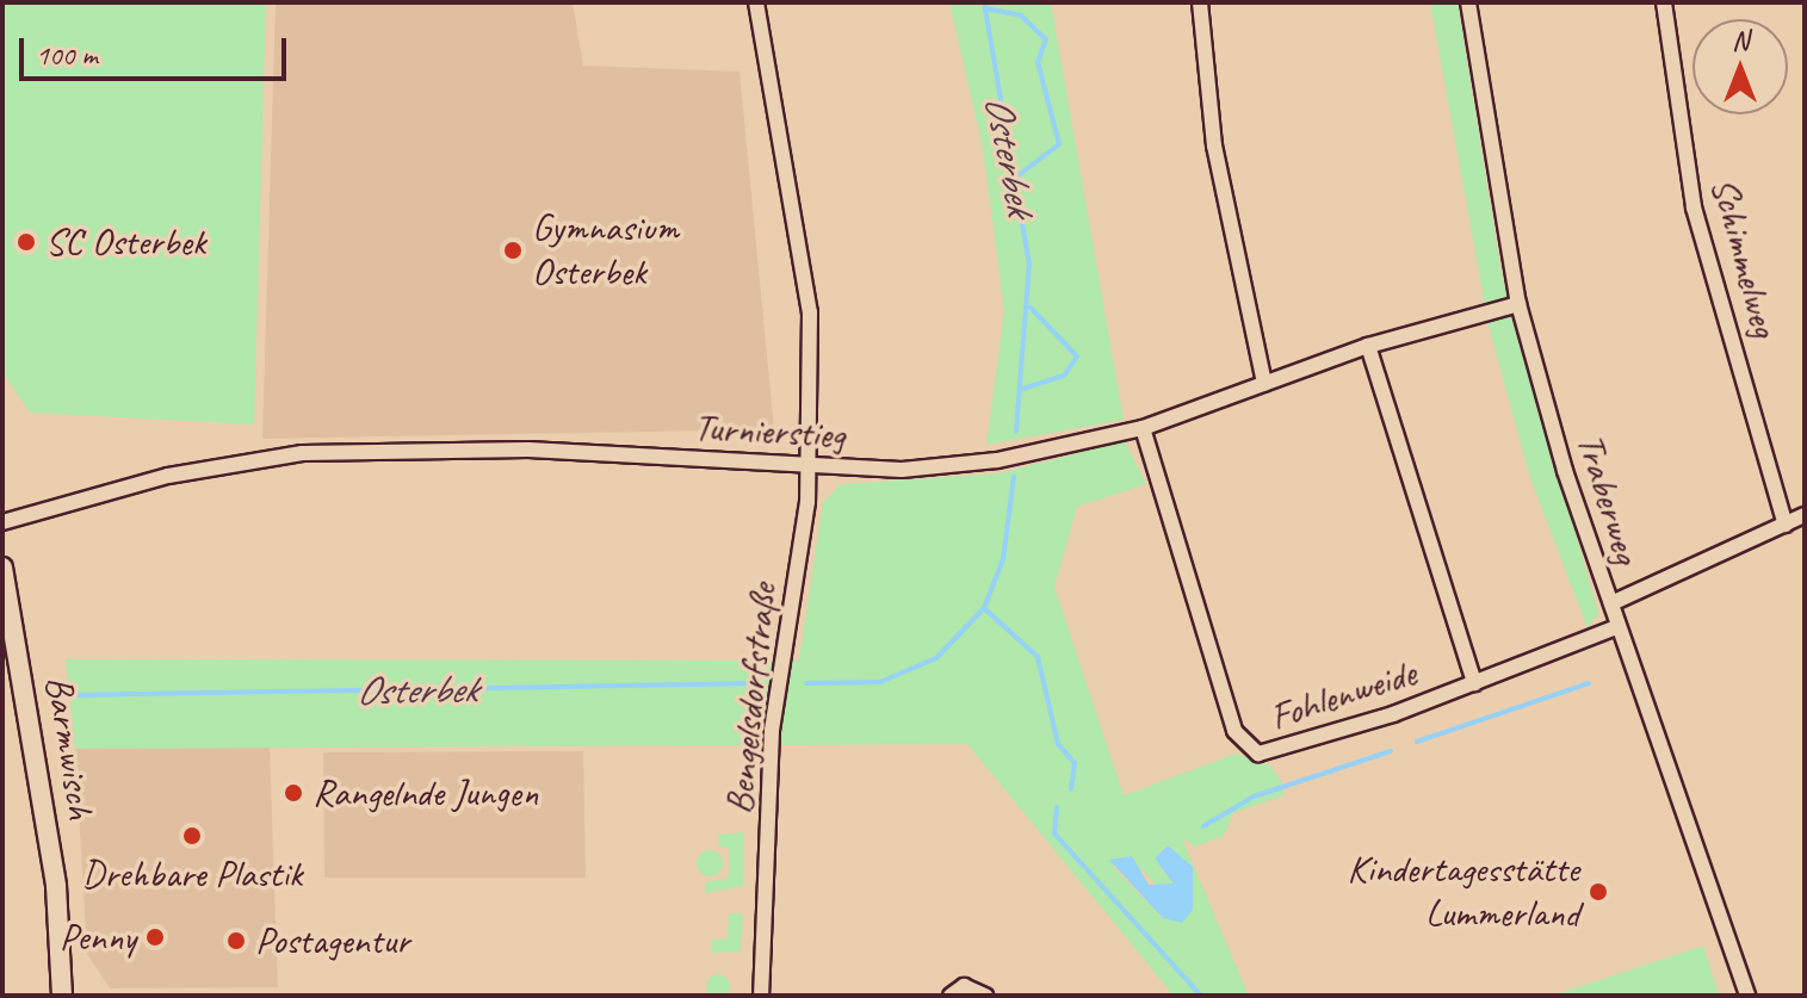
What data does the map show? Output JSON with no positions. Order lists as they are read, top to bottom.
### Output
{
  "streets": {
    "street": [
      "Schimmelweg",
      "Turnierstieg",
      "Traberweg",
      "Fohlenweide",
      "Bengelsdorfstraße",
      "Barmwisch"
    ]
  },
  "crossings": [
    ["Turnierstieg", "Traberweg"],
    ["Turnierstieg", "Fohlenweide"],
    ["Turnierstieg", "Bengelsdorfstraße"],
    ["Traberweg", "Fohlenweide"]
  ],
  "water": ["Osterbek"],
  "places": [
    "SC Osterbek",
    "Gymnasium Osterbek",
    "Rangelnde Jungen",
    "Drehbare Plastik",
    "Kindertagesstätte Lummerland",
    "Penny",
    "Postagentur"
  ],
  "scale_bar": "100 m",
  "north": "top"
}
